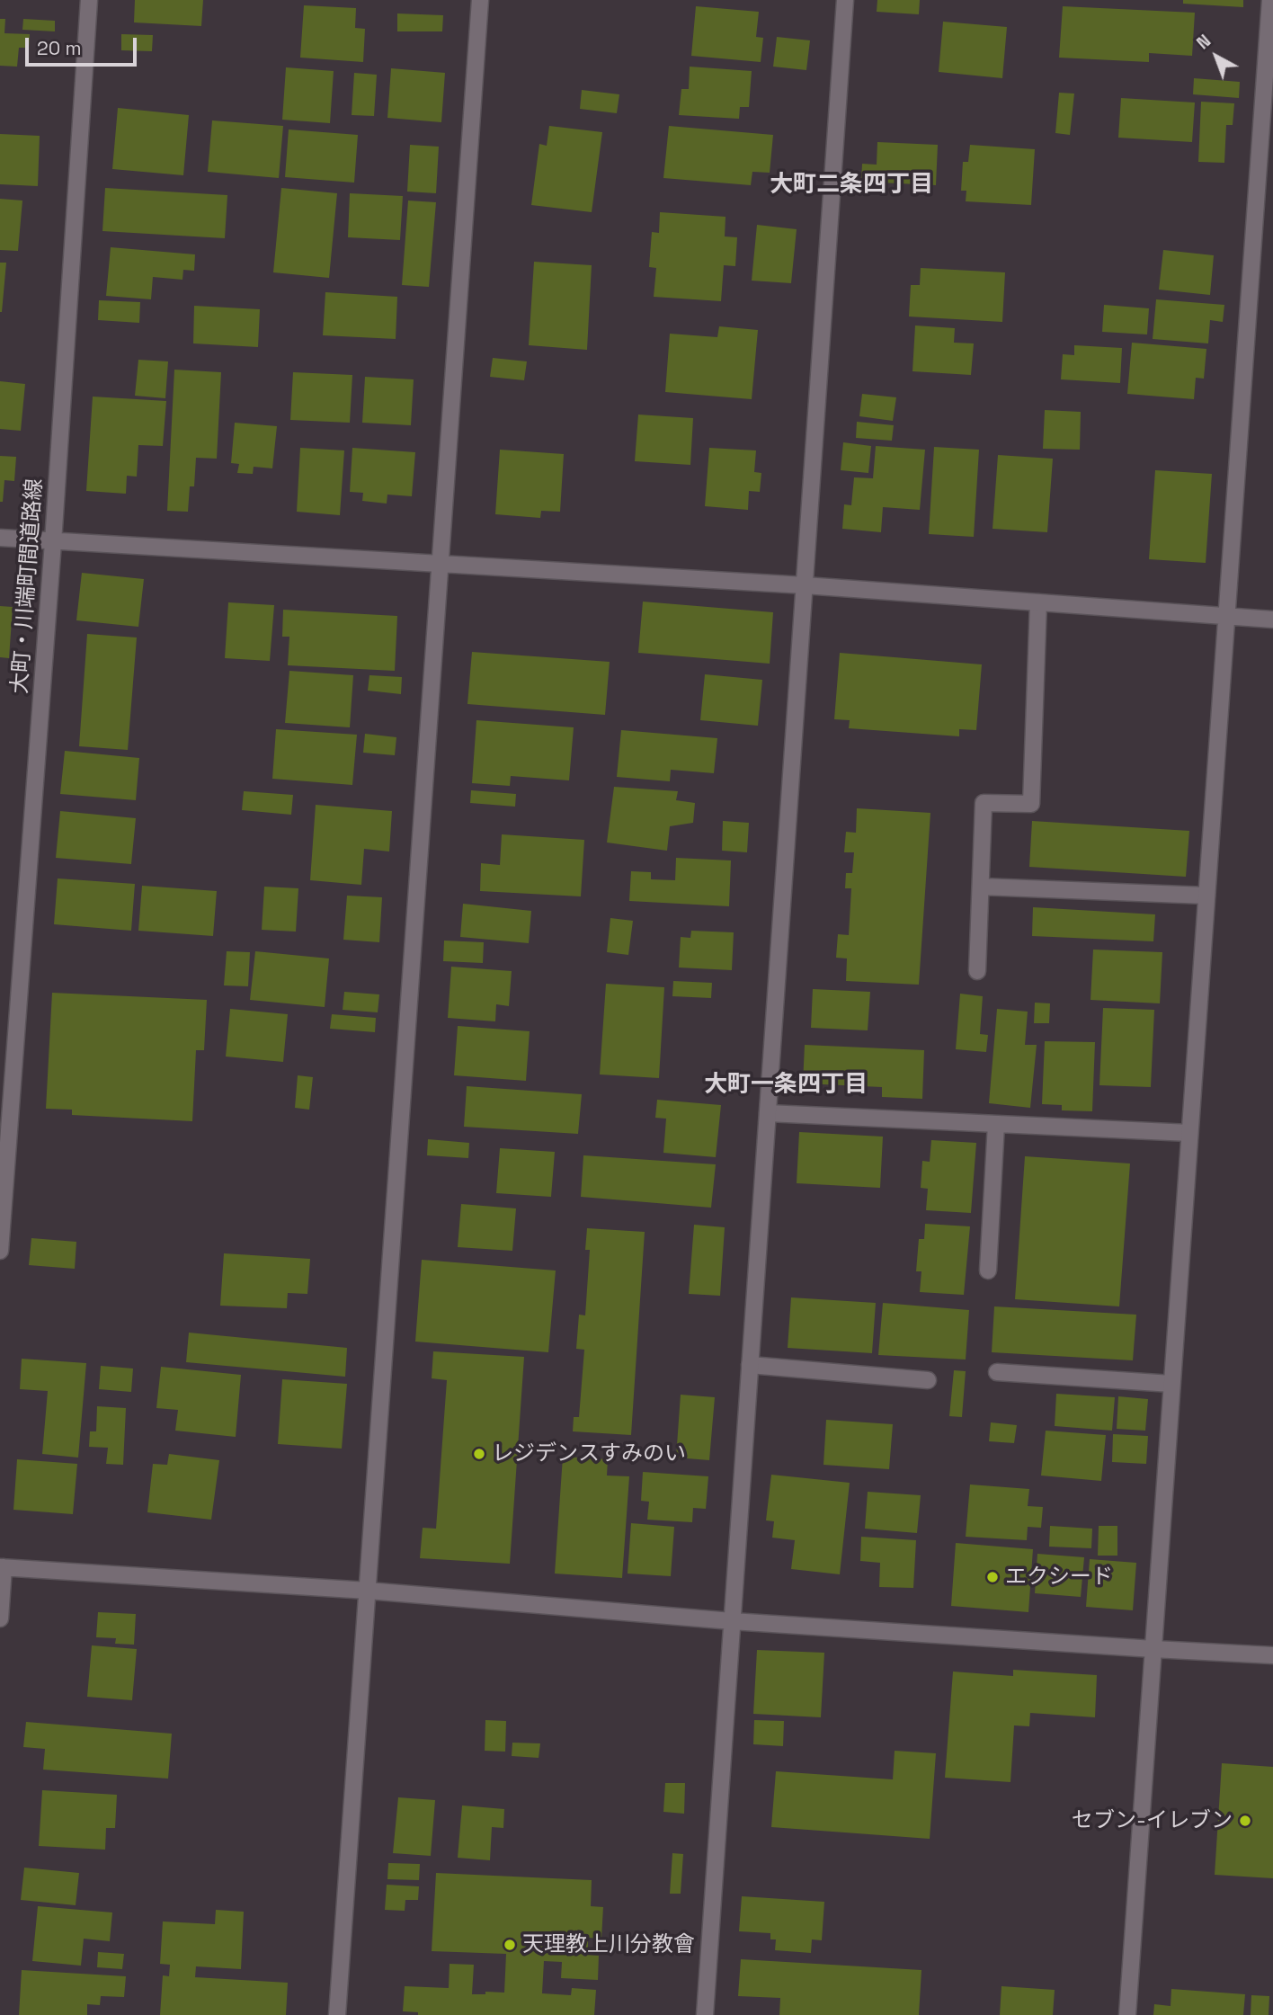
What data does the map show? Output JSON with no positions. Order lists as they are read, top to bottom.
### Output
{
  "streets": {
    "street": ["大町・川端町間道路線"]
  },
  "districts": ["大町二条四丁目", "大町一条四丁目"],
  "places": [
    "レジデンスすみのい",
    "エクシード",
    "セブン-イレブン",
    "天理教上川分教會"
  ],
  "scale_bar": "20 m",
  "north": "top left"
}
